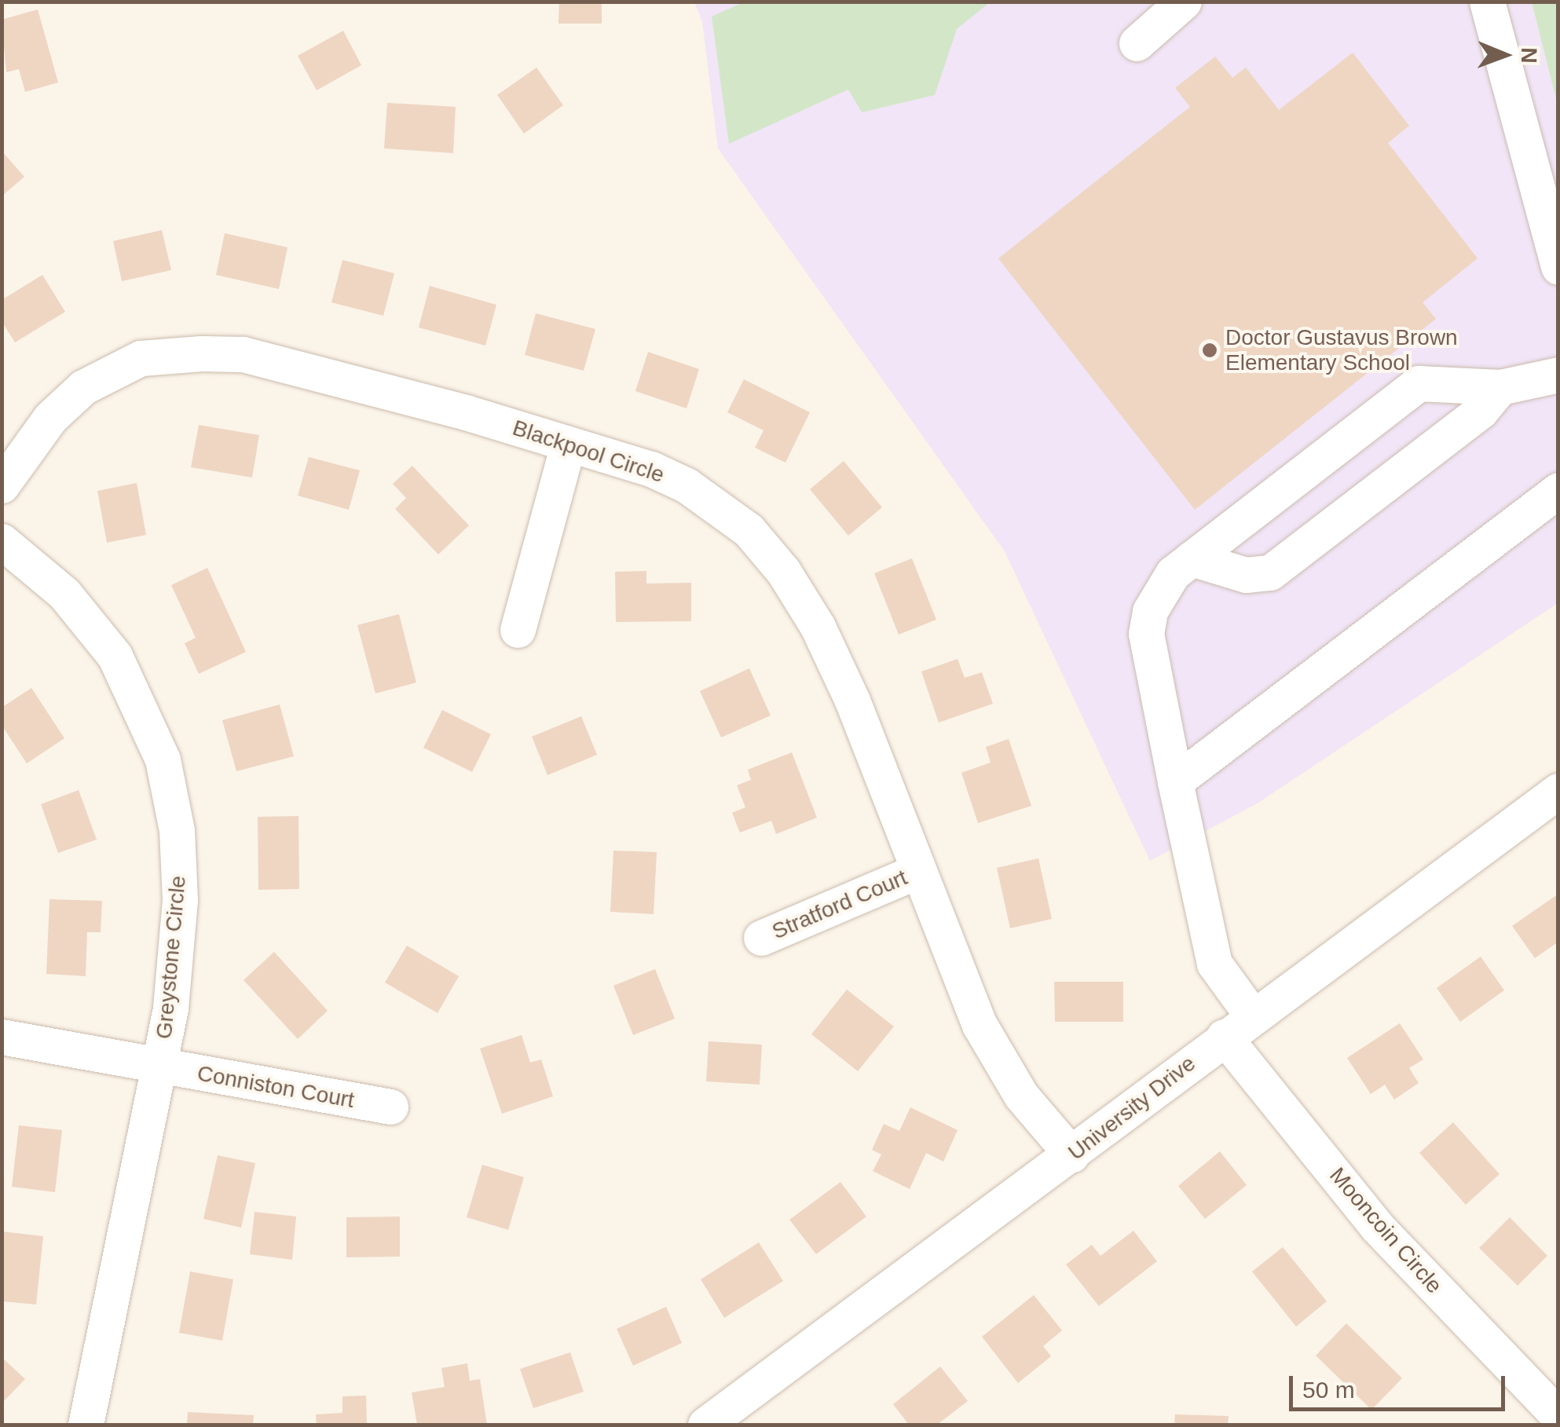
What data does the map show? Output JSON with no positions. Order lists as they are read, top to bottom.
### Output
{
  "streets": {
    "street": [
      "Blackpool Circle",
      "Stratford Court",
      "Greystone Circle",
      "Conniston Court",
      "University Drive",
      "Mooncoin Circle"
    ]
  },
  "crossings": [
    ["Blackpool Circle", "Stratford Court"],
    ["Blackpool Circle", "University Drive"],
    ["Greystone Circle", "Conniston Court"],
    ["University Drive", "Mooncoin Circle"]
  ],
  "places": ["Doctor Gustavus Brown Elementary School"],
  "scale_bar": "50 m",
  "north": "right"
}
